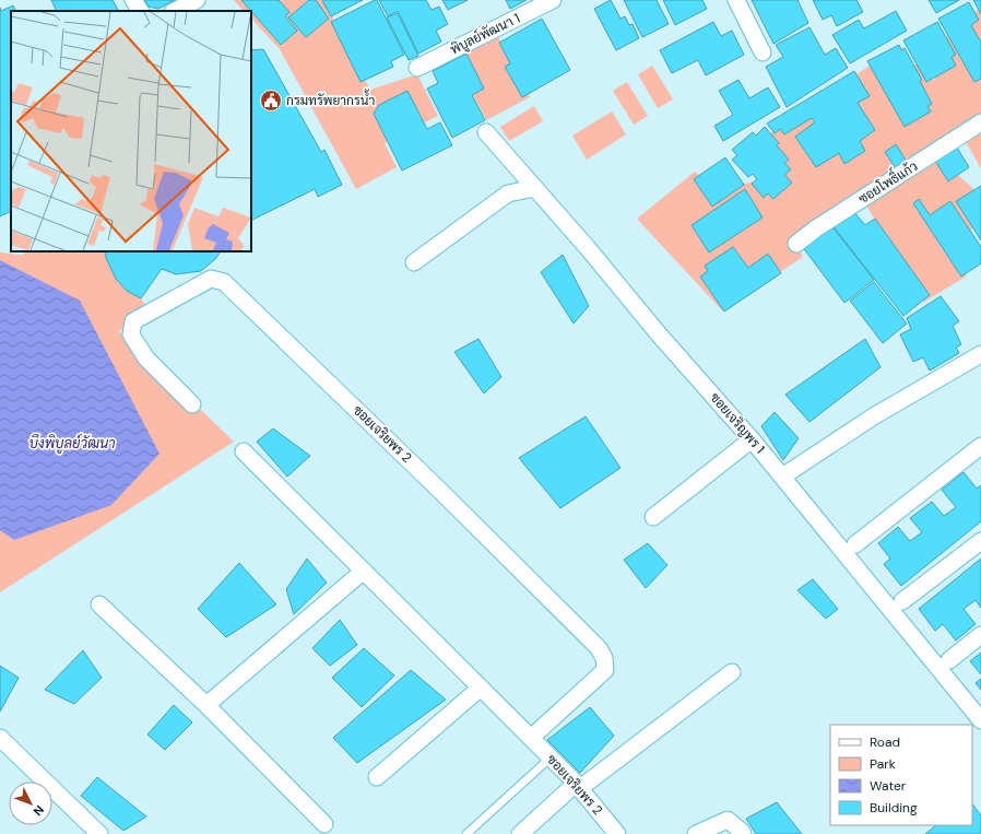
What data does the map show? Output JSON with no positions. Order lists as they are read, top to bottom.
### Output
{
  "streets": {
    "street": [
      "พิบูลย์พัฒนา 1",
      "ซอยโพธิ์แก้ว",
      "ซอยเจริญพร 1",
      "ซอยเจริยพร 2"
    ]
  },
  "water": ["บึงพิบูลย์วัฒนา"],
  "places": {
    "public building": ["กรมทรัพยากรน้ำ"]
  },
  "legend": [
    "Road",
    "Park",
    "Water",
    "Building"
  ],
  "north": "bottom right"
}
